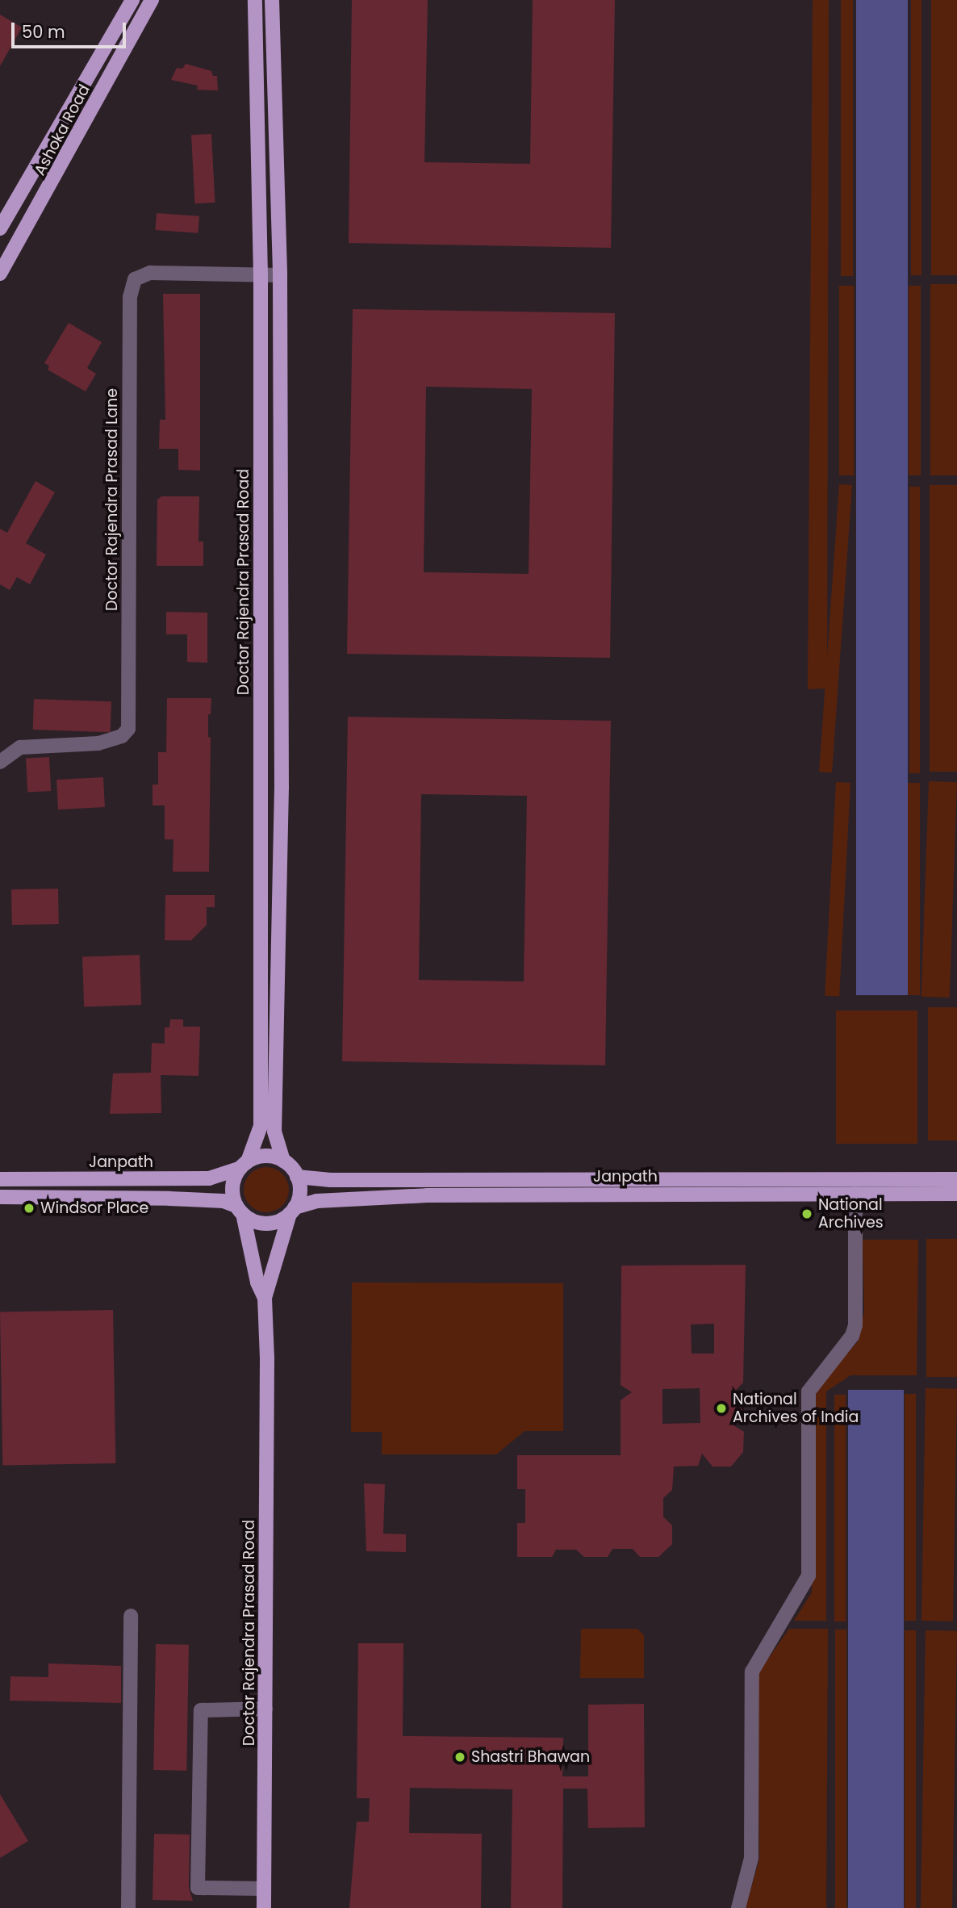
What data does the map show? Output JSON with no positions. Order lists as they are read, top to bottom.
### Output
{
  "streets": {
    "main road": ["Ashoka Road", "Doctor Rajendra Prasad Road", "Janpath"],
    "street": ["Doctor Rajendra Prasad Lane"]
  },
  "crossings": [
    ["Doctor Rajendra Prasad Lane", "Doctor Rajendra Prasad Road"],
    ["Doctor Rajendra Prasad Road", "Janpath"]
  ],
  "places": [
    "Windsor Place",
    "National Archives",
    "National Archives of India",
    "Shastri Bhawan"
  ],
  "scale_bar": "50 m"
}
